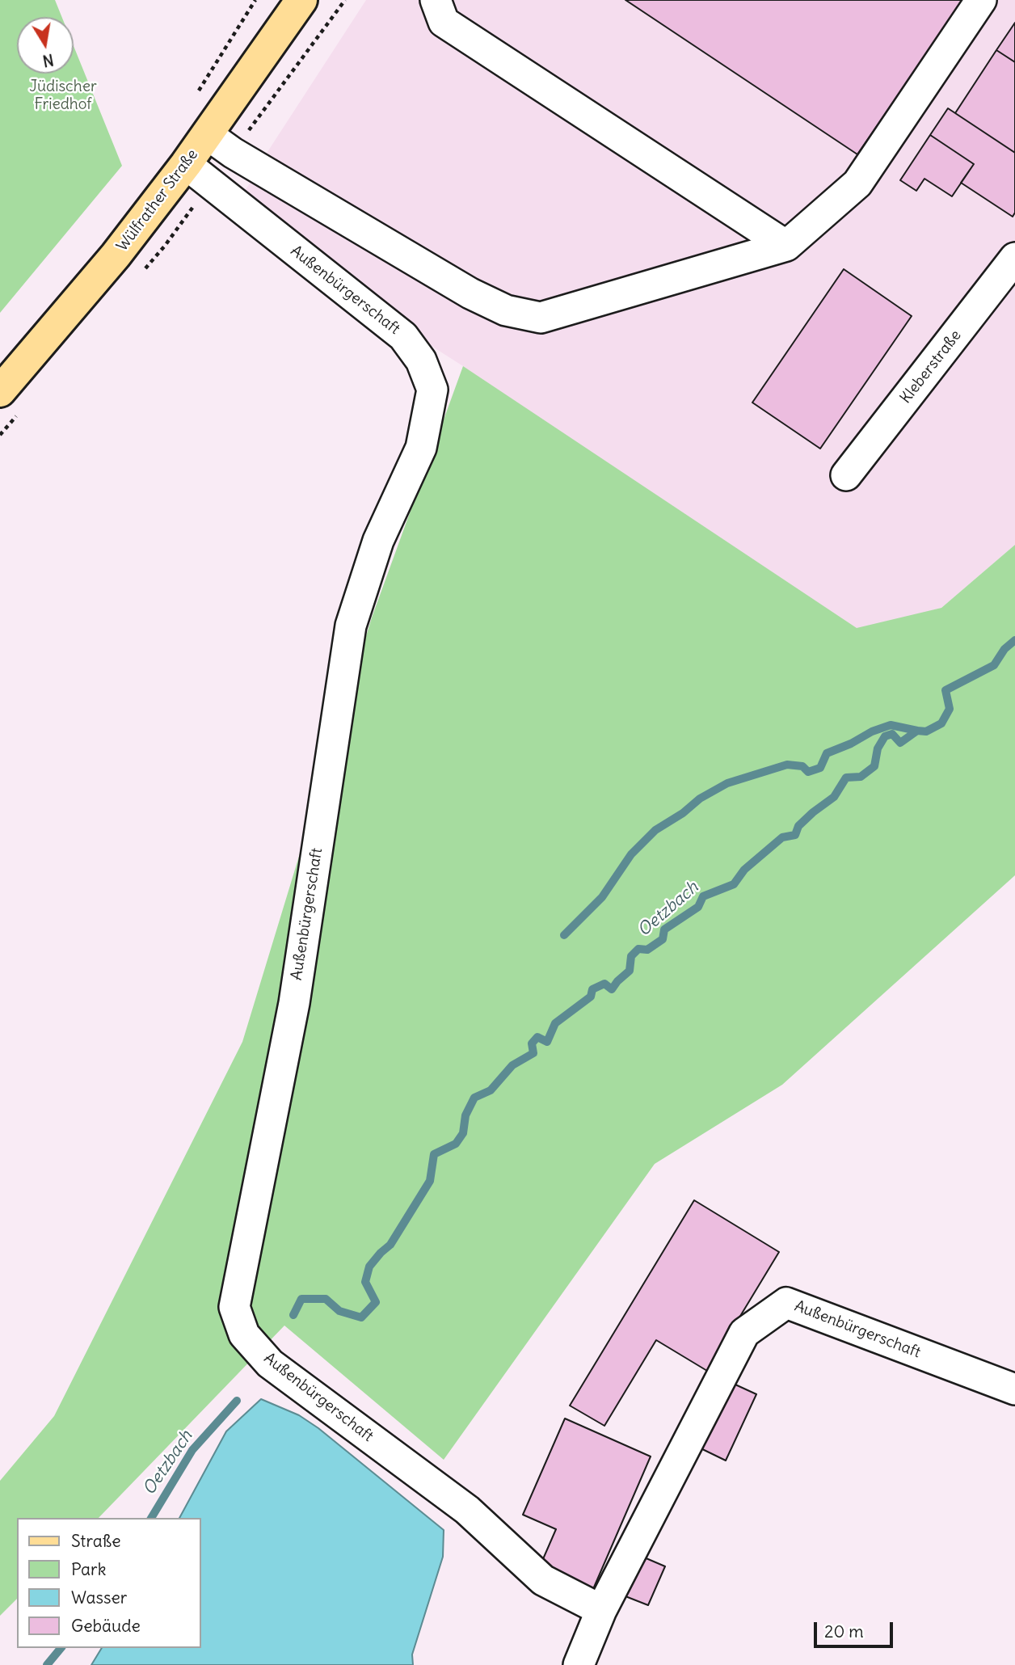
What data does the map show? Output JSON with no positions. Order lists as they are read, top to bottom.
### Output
{
  "streets": {
    "main road": ["Wülfrather Straße"],
    "street": ["Außenbürgerschaft", "Kleberstraße"]
  },
  "crossings": [
    ["Wülfrather Straße", "Außenbürgerschaft"]
  ],
  "water": ["Oetzbach"],
  "parks": ["Jüdischer Friedhof"],
  "legend": [
    "Straße",
    "Park",
    "Wasser",
    "Gebäude"
  ],
  "scale_bar": "20 m",
  "north": "bottom"
}
